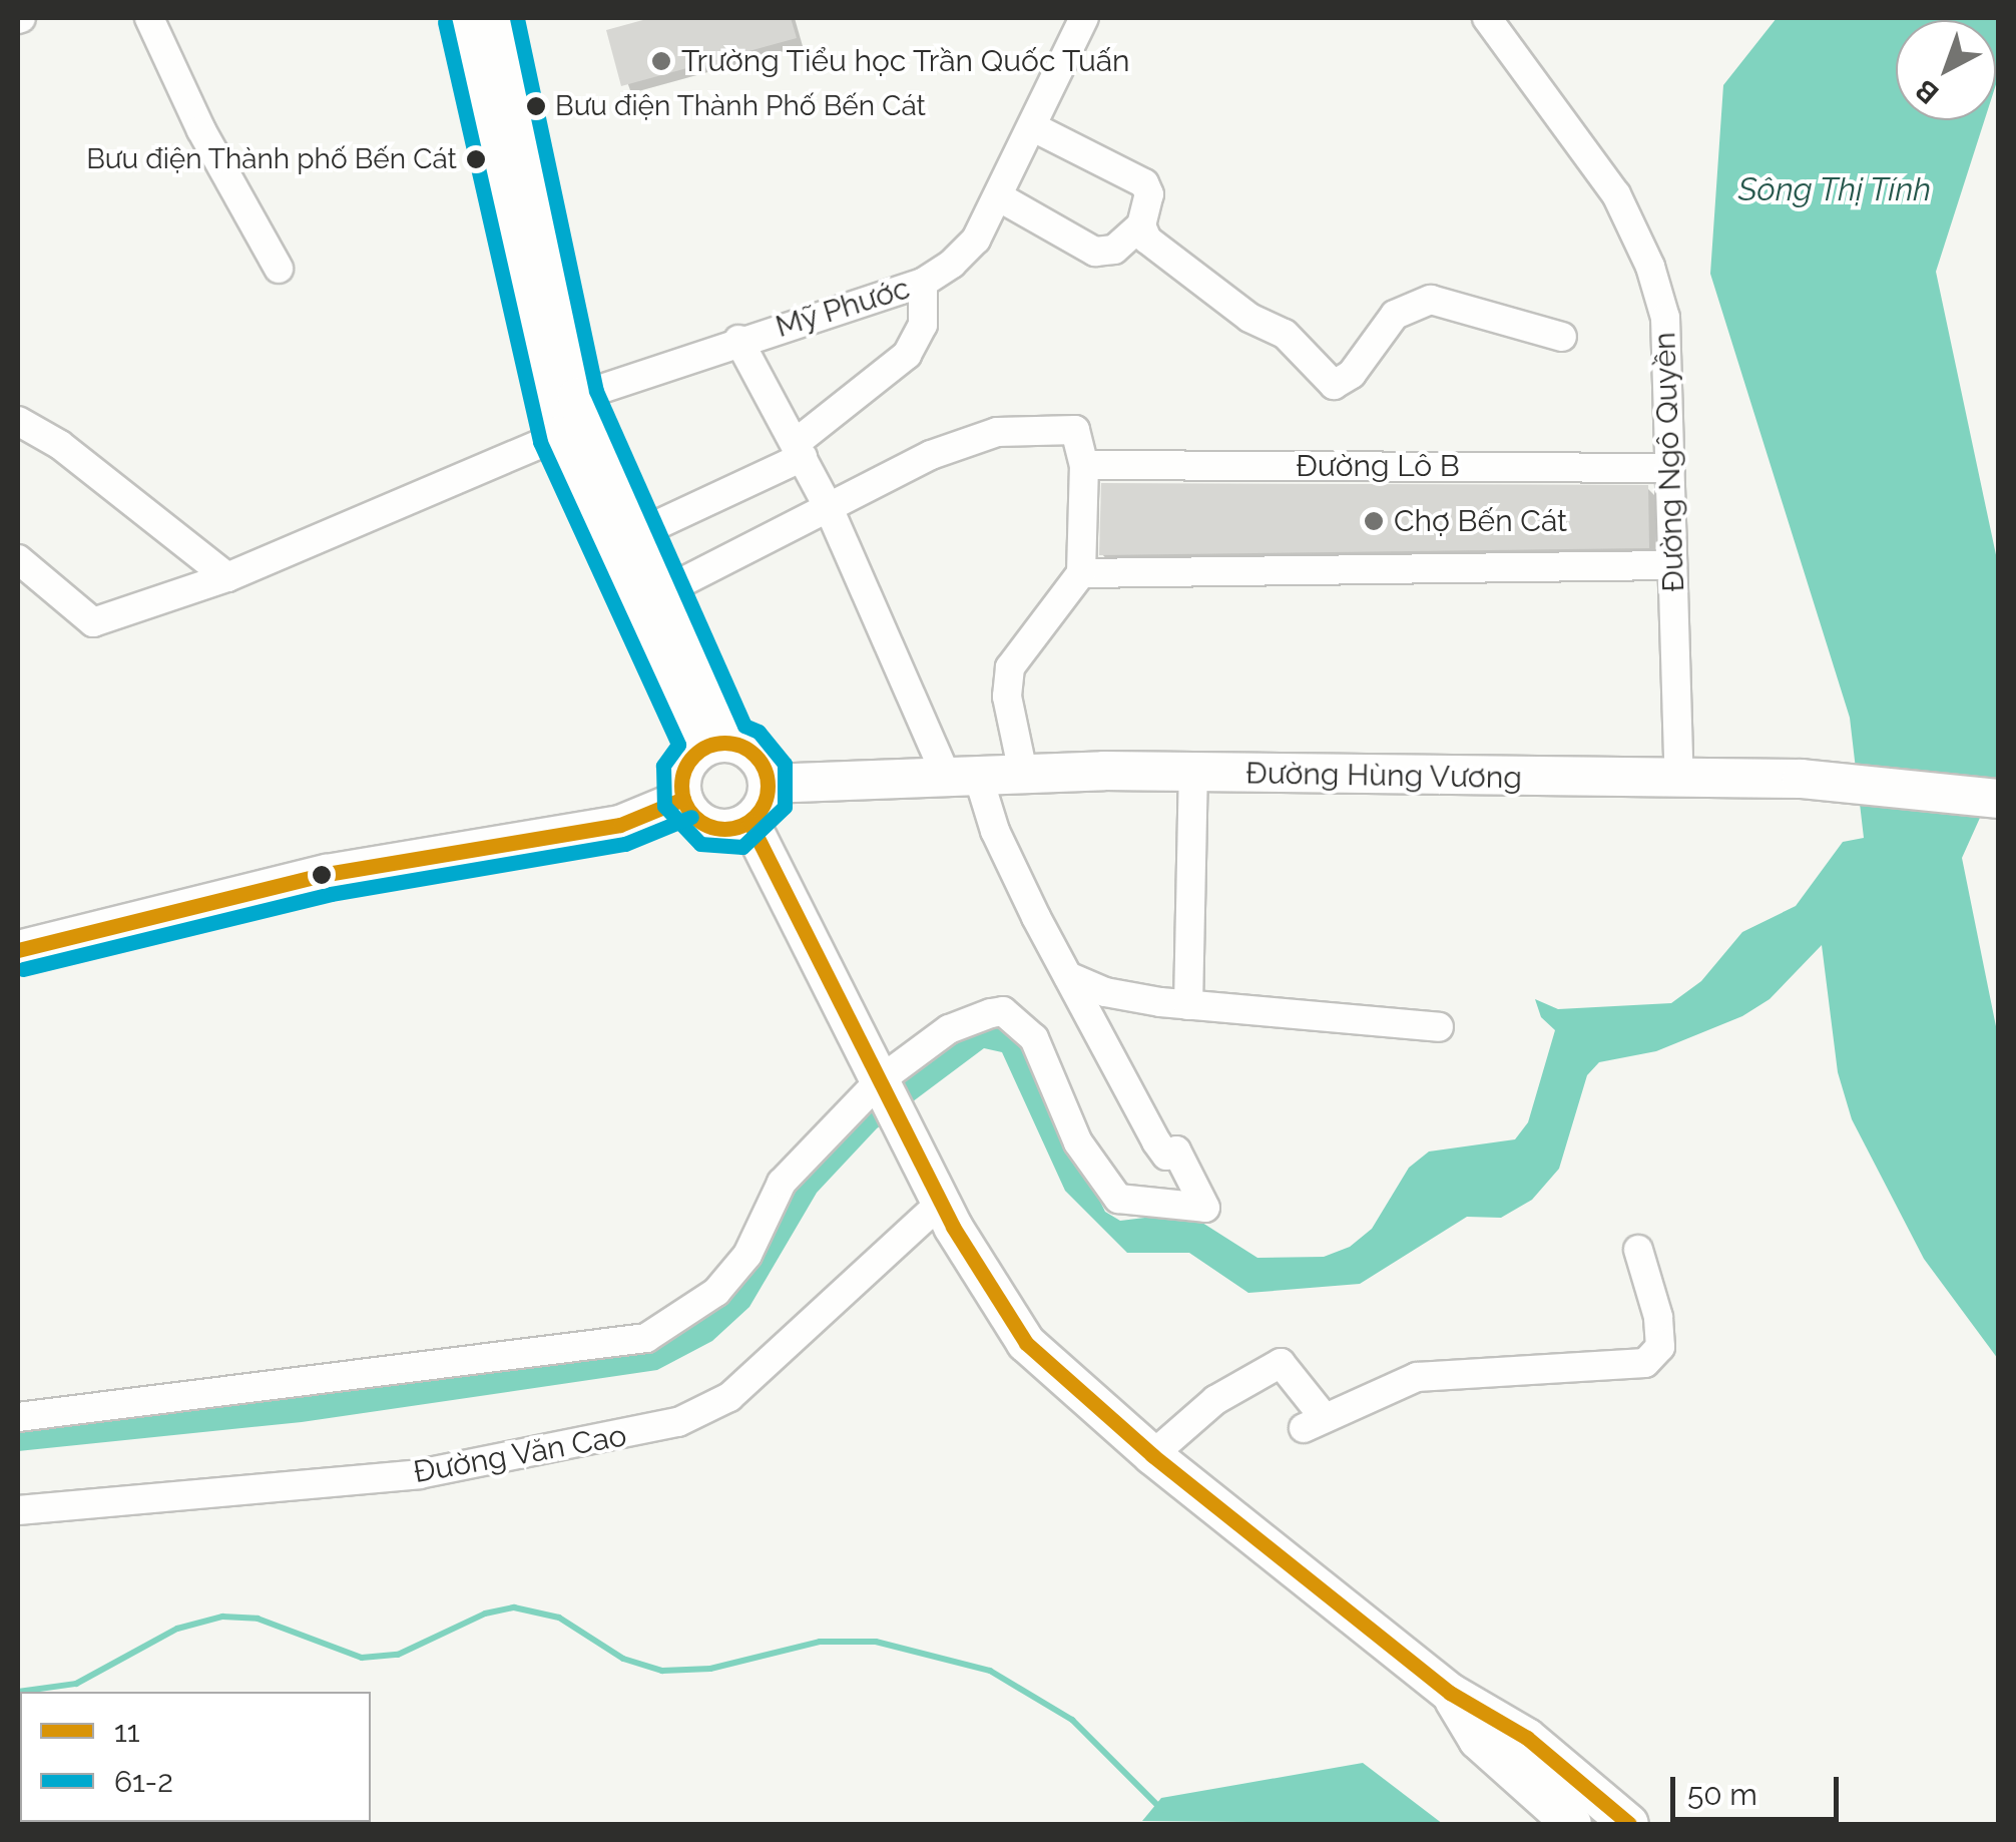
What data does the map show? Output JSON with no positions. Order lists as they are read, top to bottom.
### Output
{
  "streets": {
    "main road": ["Đường Hùng Vương"],
    "street": [
      "Mỹ Phước",
      "Đường Ngô Quyền",
      "Đường Lô B",
      "Đường Văn Cao"
    ]
  },
  "crossings": [
    ["Đường Ngô Quyền", "Đường Lô B"],
    ["Đường Ngô Quyền", "Đường Hùng Vương"]
  ],
  "water": ["Sông Thị Tính"],
  "places": [
    "Trường Tiểu học Trần Quốc Tuấn",
    "Bưu điện Thành Phố Bến Cát",
    "Bưu điện Thành phố Bến Cát",
    "Chợ Bến Cát"
  ],
  "lines": ["transit line 61-2", "transit line 11"],
  "legend": ["11", "61-2"],
  "scale_bar": "50 m",
  "north": "bottom left"
}
